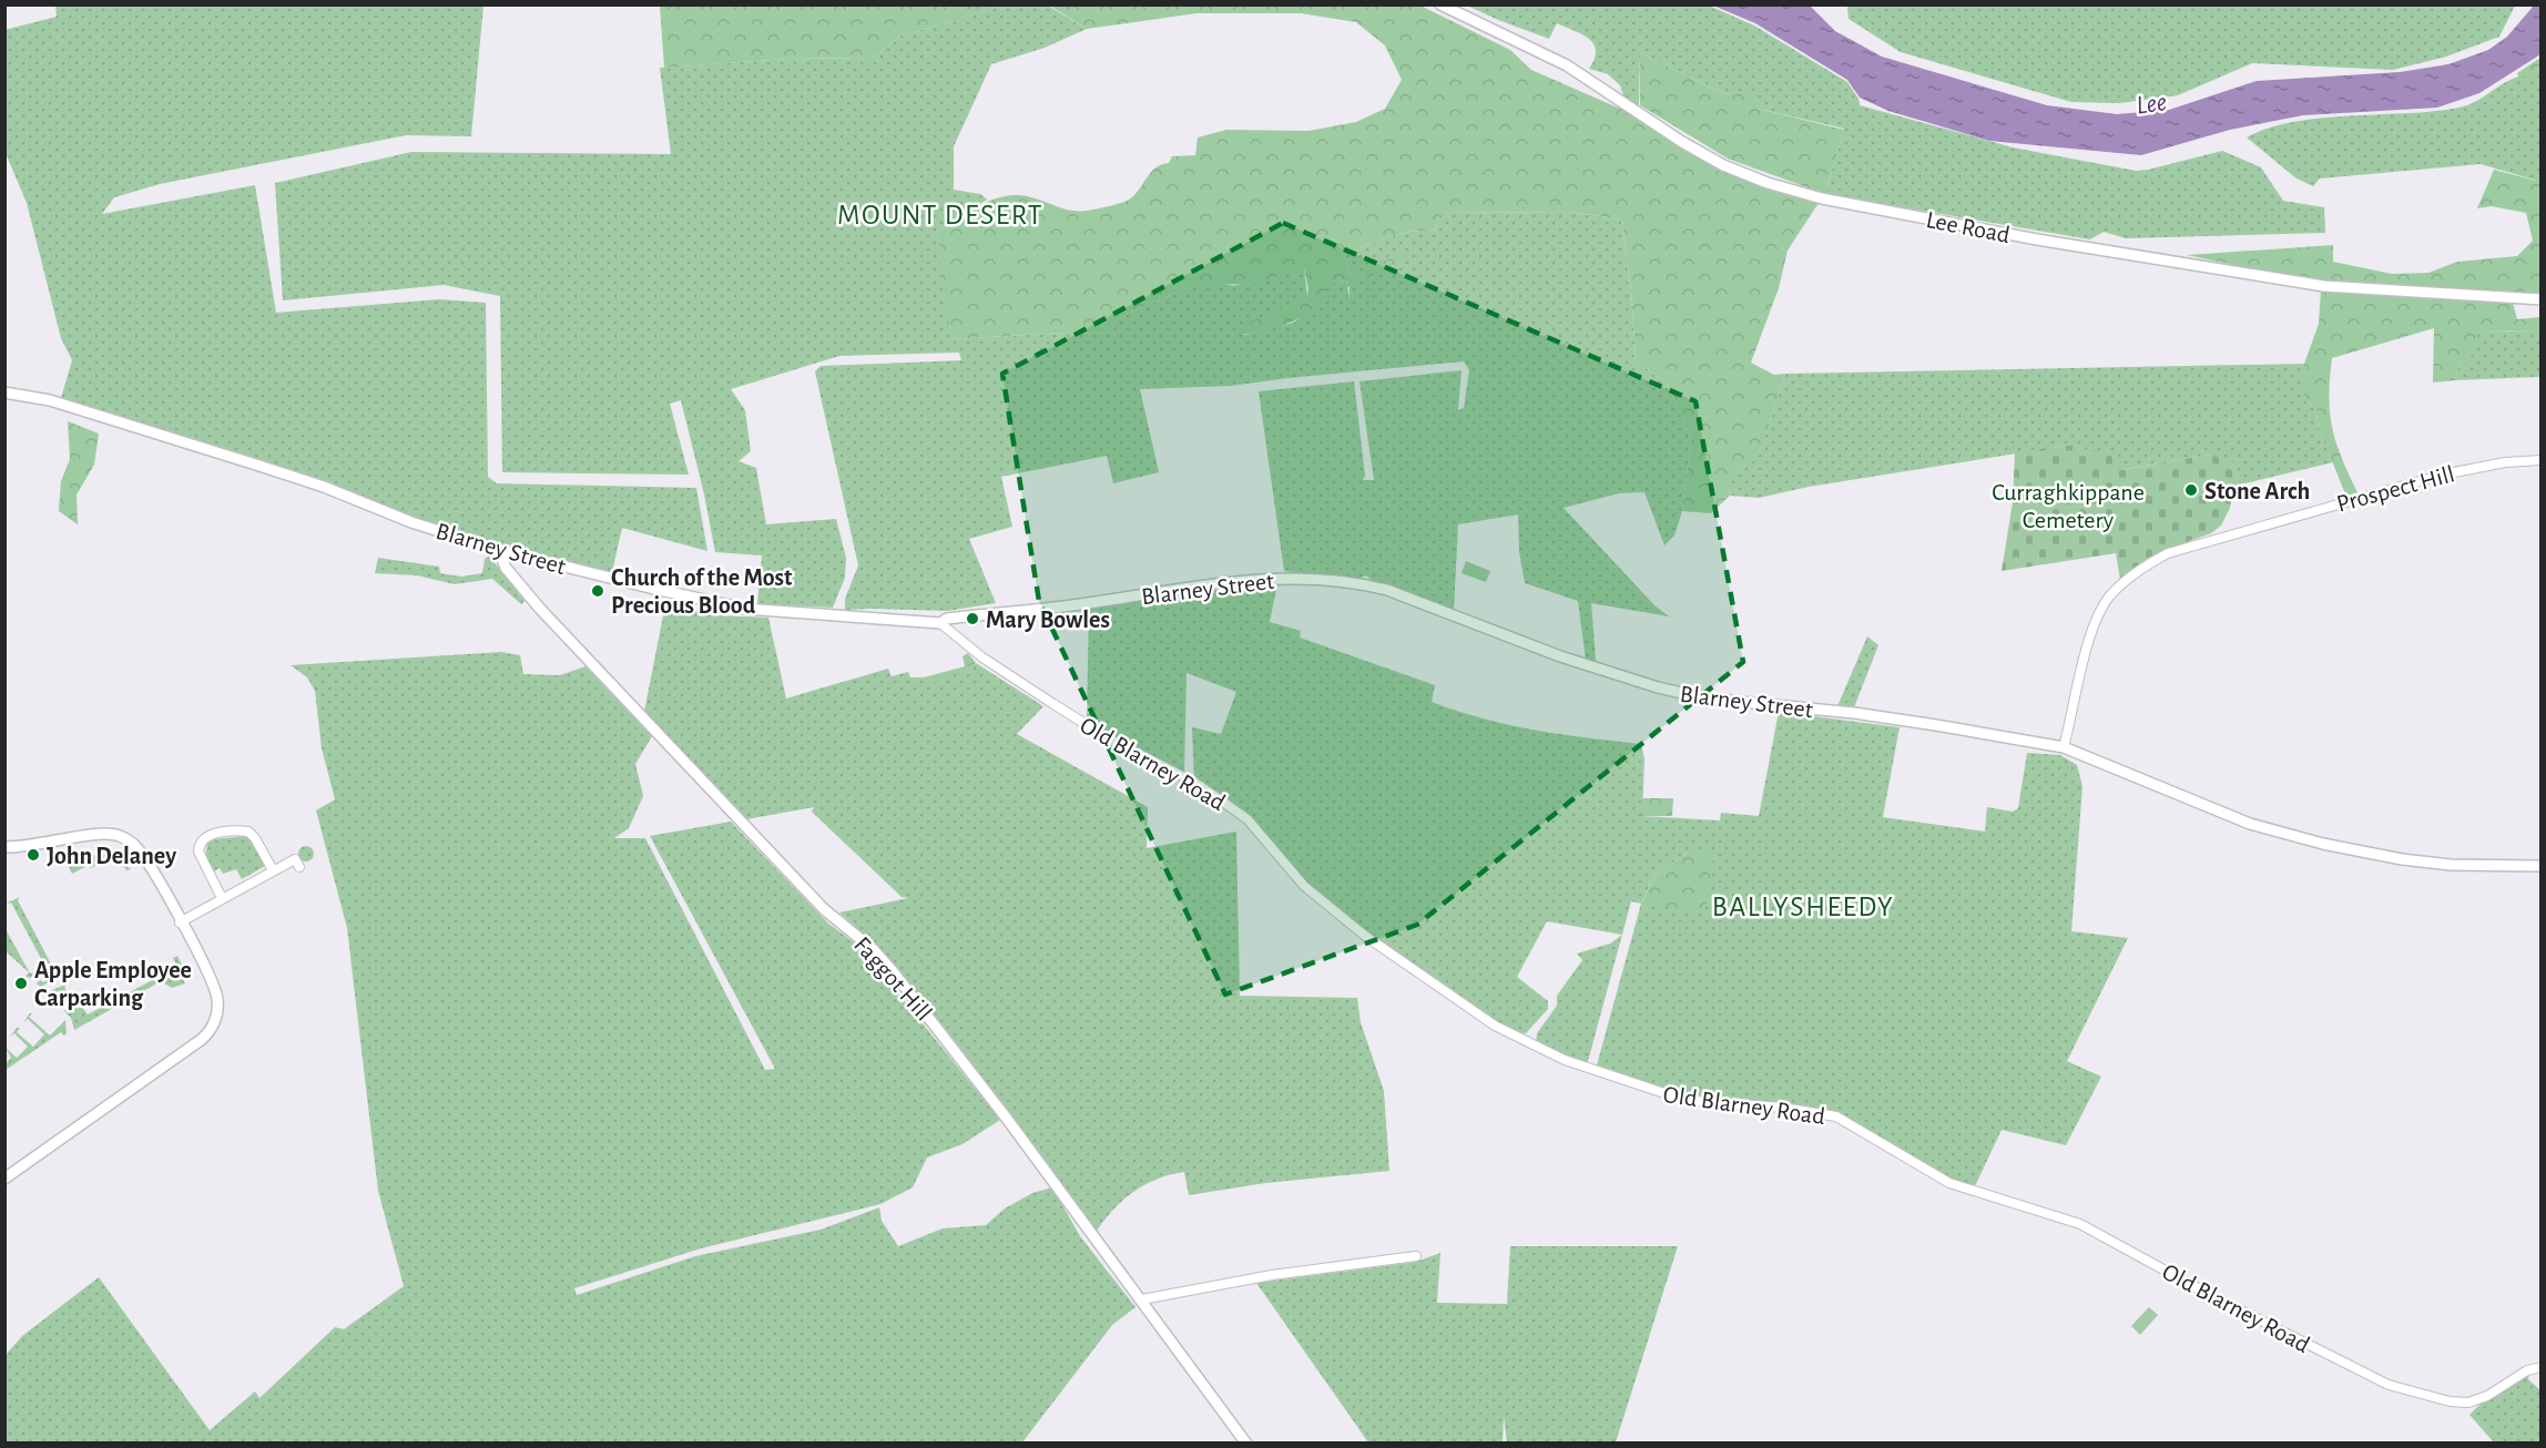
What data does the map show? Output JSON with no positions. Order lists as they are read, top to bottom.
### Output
{
  "streets": {
    "street": [
      "Lee Road",
      "Prospect Hill",
      "Blarney Street",
      "Old Blarney Road",
      "Faggot Hill"
    ]
  },
  "crossings": [
    ["Prospect Hill", "Blarney Street"],
    ["Blarney Street", "Old Blarney Road"],
    ["Blarney Street", "Faggot Hill"]
  ],
  "districts": ["MOUNT DESERT", "BALLYSHEEDY"],
  "water": ["Lee"],
  "parks": ["Curraghkippane Cemetery"],
  "places": [
    "Stone Arch",
    "Church of the Most Precious Blood",
    "Mary Bowles",
    "John Delaney",
    "Apple Employee Carparking"
  ]
}
